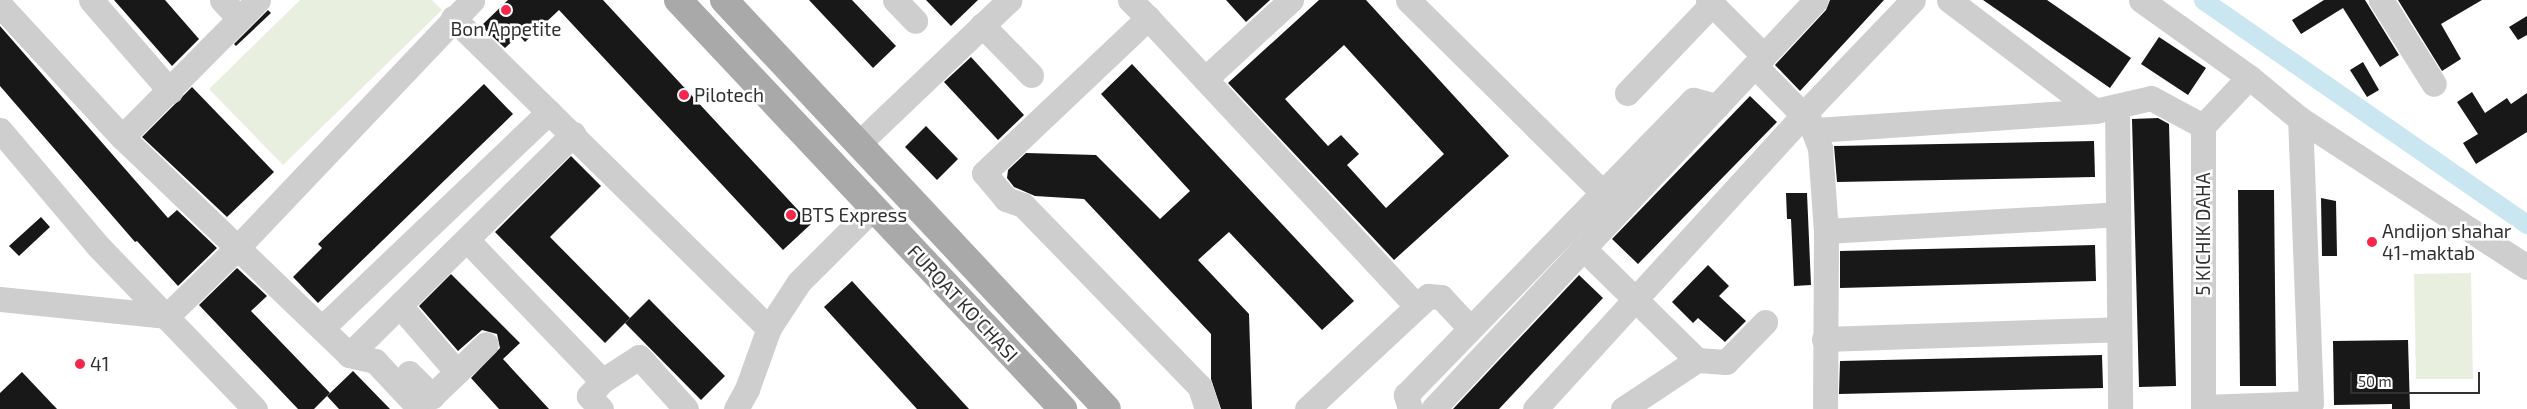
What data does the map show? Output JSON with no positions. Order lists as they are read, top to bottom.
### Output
{
  "streets": {
    "main road": ["FURQAT KO'CHASI"],
    "street": ["5 KICHIK DAHA"]
  },
  "places": [
    "Bon Appetite",
    "Pilotech",
    "BTS Express",
    "Andijon shahar 41-maktab",
    "41"
  ],
  "scale_bar": "50 m"
}
